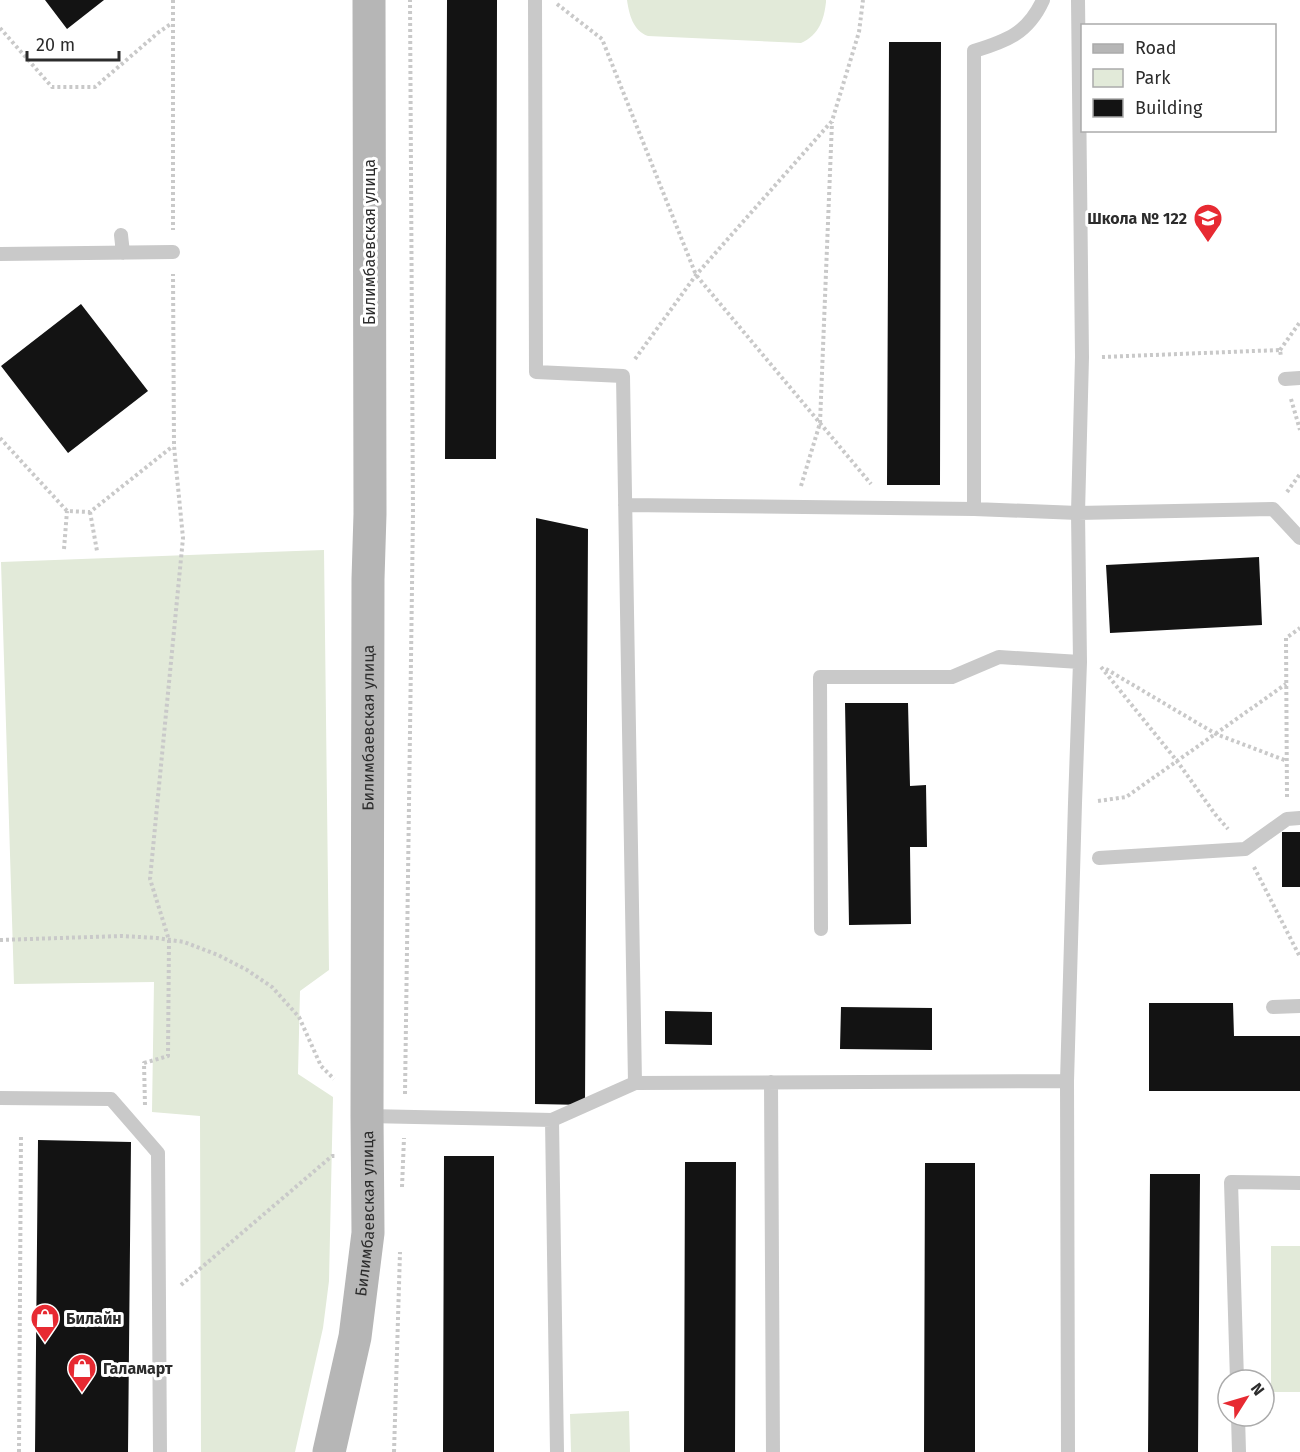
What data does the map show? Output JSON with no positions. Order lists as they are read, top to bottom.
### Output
{
  "streets": {
    "main road": ["Билимбаевская улица"]
  },
  "places": {
    "school or university": ["Школа № 122"],
    "shop": ["Билайн", "Галамарт"]
  },
  "legend": ["Road", "Park", "Building"],
  "scale_bar": "20 m",
  "north": "top right"
}
